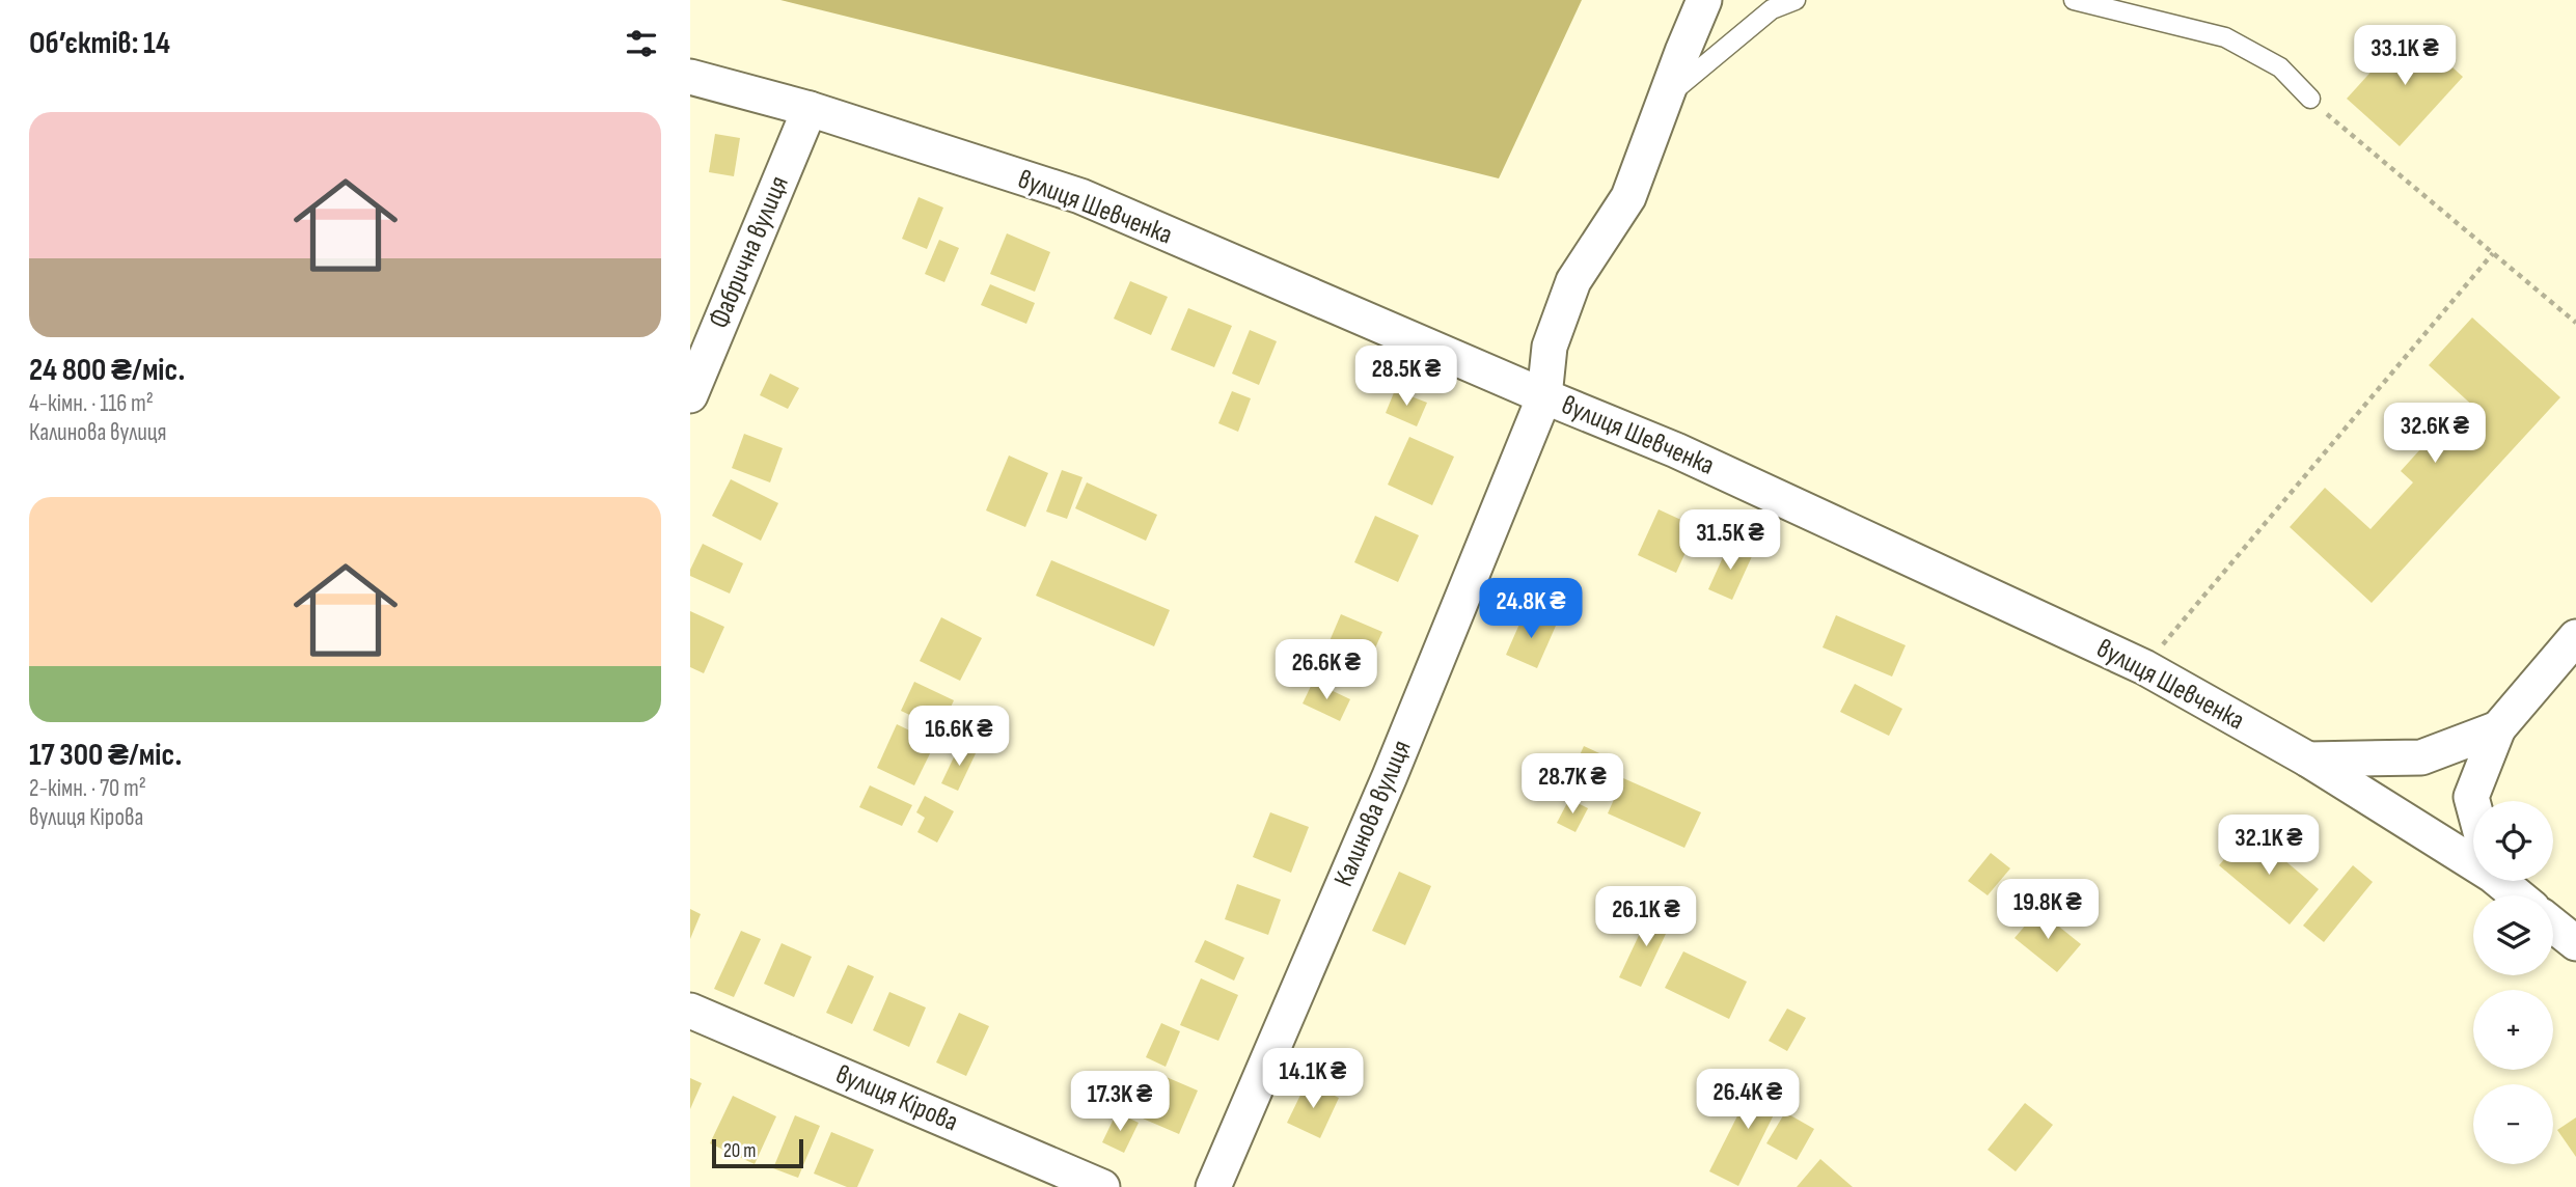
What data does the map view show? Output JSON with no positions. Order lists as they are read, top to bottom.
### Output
{
  "streets": {
    "street": [
      "вулиця Шевченка",
      "Фабрична вулиця",
      "Калинова вулиця",
      "вулиця Кірова"
    ]
  },
  "crossings": [
    ["вулиця Шевченка", "Фабрична вулиця"],
    ["вулиця Шевченка", "Калинова вулиця"]
  ],
  "scale_bar": "20 m",
  "page": {
    "heading": "Об’єктів: 14",
    "price": [
      "33.1K ₴",
      "28.5K ₴",
      "32.6K ₴",
      "31.5K ₴",
      "24.8K ₴",
      "26.6K ₴",
      "16.6K ₴",
      "28.7K ₴",
      "32.1K ₴",
      "19.8K ₴",
      "26.1K ₴",
      "14.1K ₴",
      "26.4K ₴",
      "17.3K ₴"
    ],
    "list": [
      {
        "name": "24 800 ₴/міс.",
        "note": "4-кімн. · 116 m² · Калинова вулиця"
      },
      {
        "name": "17 300 ₴/міс.",
        "note": "2-кімн. · 70 m² · вулиця Кірова"
      }
    ],
    "map_buttons": ["+", "−"],
    "scale": "20 m"
  }
}
